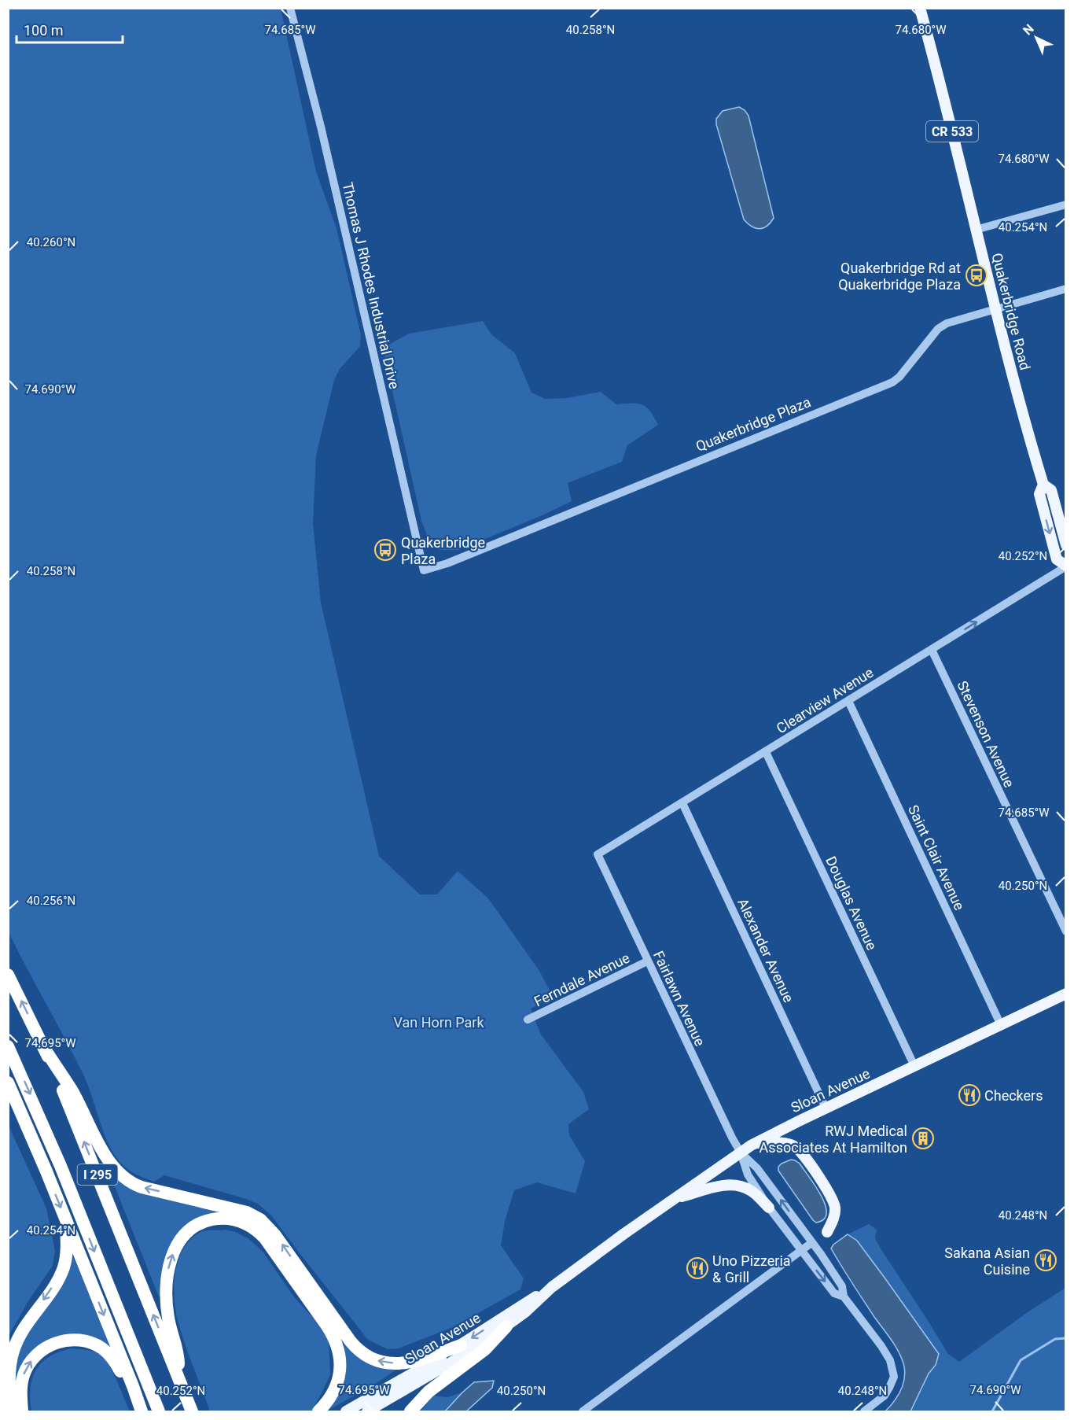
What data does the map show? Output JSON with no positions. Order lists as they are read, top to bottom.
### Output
{
  "streets": {
    "highway": ["I 295"],
    "main road": ["CR 533", "Quakerbridge Road", "Sloan Avenue"],
    "street": [
      "Thomas J Rhodes Industrial Drive",
      "Quakerbridge Plaza",
      "Clearview Avenue",
      "Stevenson Avenue",
      "Saint Clair Avenue",
      "Douglas Avenue",
      "Alexander Avenue",
      "Ferndale Avenue",
      "Fairlawn Avenue"
    ]
  },
  "crossings": [
    ["Thomas J Rhodes Industrial Drive", "Quakerbridge Plaza"],
    ["Quakerbridge Road", "Quakerbridge Plaza"],
    ["Quakerbridge Road", "Clearview Avenue"],
    ["Clearview Avenue", "Stevenson Avenue"],
    ["Clearview Avenue", "Saint Clair Avenue"],
    ["Clearview Avenue", "Douglas Avenue"],
    ["Clearview Avenue", "Alexander Avenue"],
    ["Clearview Avenue", "Fairlawn Avenue"],
    ["Saint Clair Avenue", "Sloan Avenue"],
    ["Douglas Avenue", "Sloan Avenue"],
    ["Alexander Avenue", "Sloan Avenue"],
    ["Ferndale Avenue", "Fairlawn Avenue"],
    ["Fairlawn Avenue", "Sloan Avenue"]
  ],
  "parks": ["Van Horn Park"],
  "places": {
    "bus stop": ["Quakerbridge Rd at Quakerbridge Plaza", "Quakerbridge Plaza"],
    "restaurant": ["Checkers", "Sakana Asian Cuisine", "Uno Pizzeria & Grill"],
    "building": ["RWJ Medical Associates At Hamilton"]
  },
  "scale_bar": "100 m",
  "north": "top left",
  "coordinates": [
    "40.258°N",
    "74.685°W",
    "74.680°W",
    "40.254°N",
    "40.260°N",
    "74.690°W",
    "40.252°N",
    "40.250°N",
    "40.256°N",
    "74.695°W",
    "40.248°N"
  ]
}
